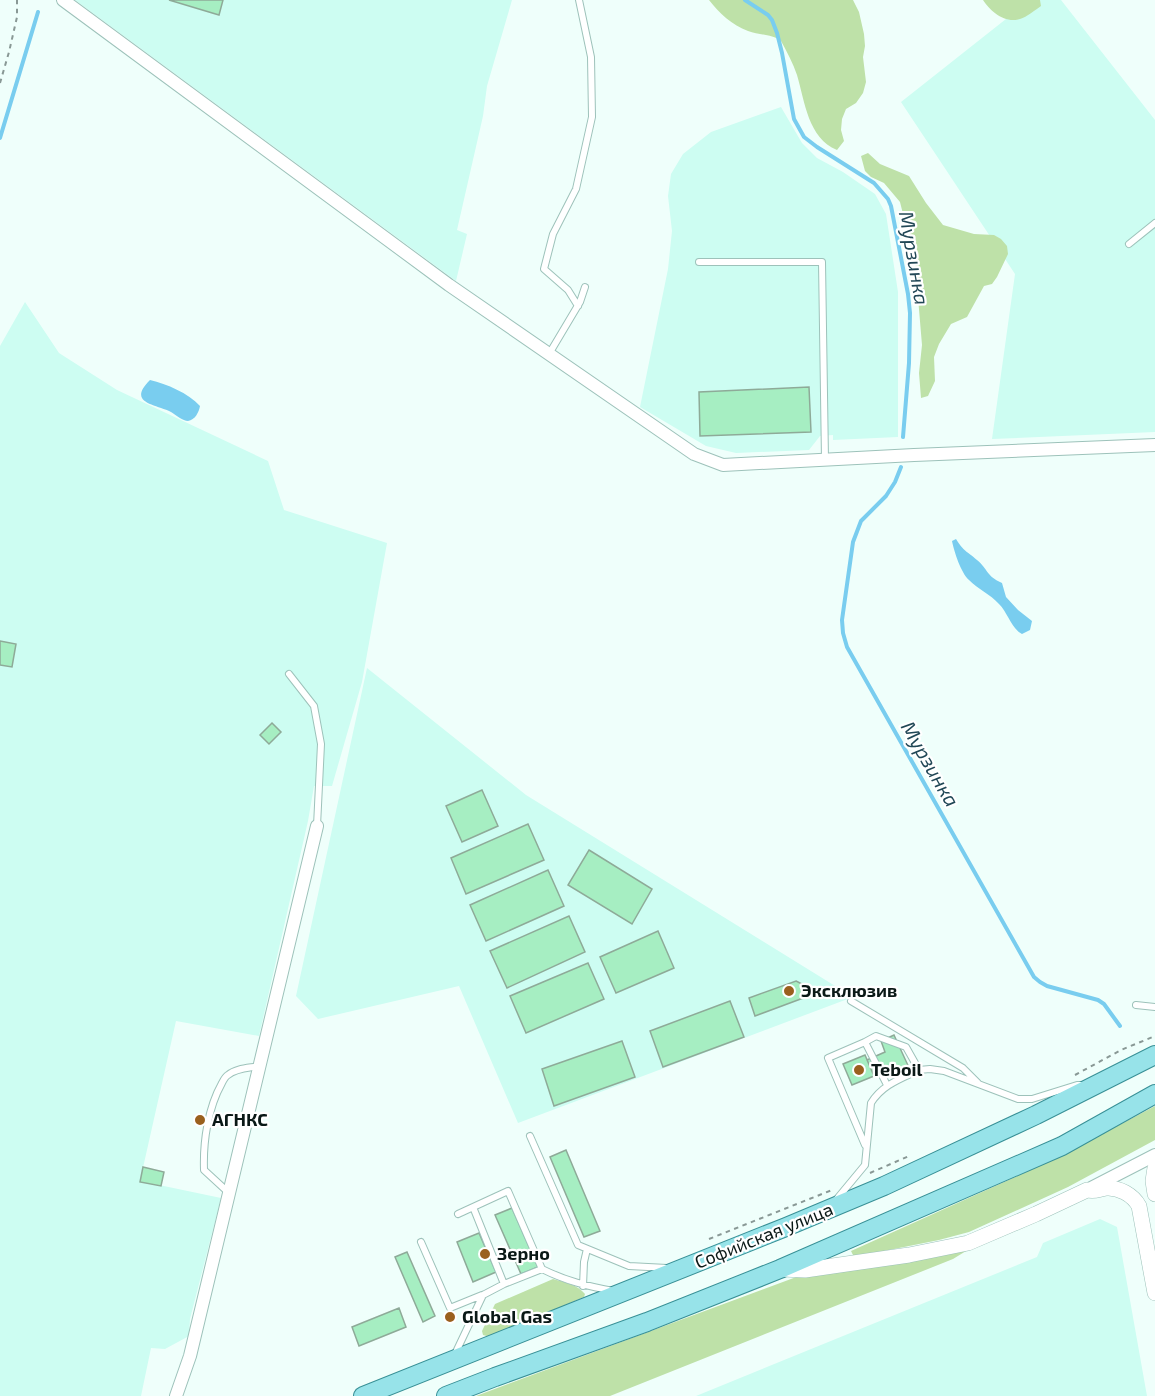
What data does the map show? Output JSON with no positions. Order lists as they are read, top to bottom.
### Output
{
  "streets": {
    "main road": ["Софийская улица"]
  },
  "water": ["Мурзинка"],
  "places": [
    "Эксклюзив",
    "Teboil",
    "АГНКС",
    "Зерно",
    "Global Gas"
  ]
}
